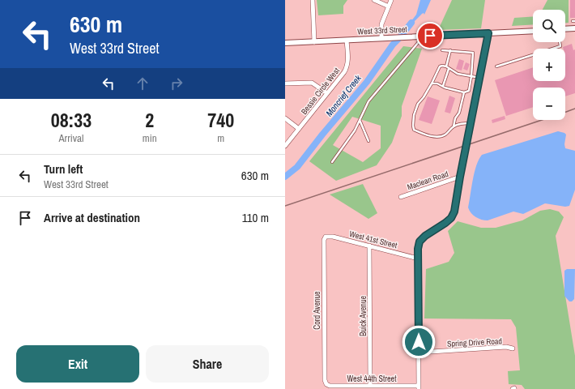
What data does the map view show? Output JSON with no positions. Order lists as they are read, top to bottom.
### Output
{
  "streets": {
    "street": [
      "West 33rd Street",
      "Bessie Circle West",
      "Maclean Road",
      "West 41st Street",
      "Cord Avenue",
      "Buick Avenue",
      "Spring Drive Road",
      "West 44th Street"
    ]
  },
  "crossings": [
    ["West 33rd Street", "Bessie Circle West"],
    ["West 41st Street", "Cord Avenue"],
    ["West 41st Street", "Buick Avenue"],
    ["Cord Avenue", "West 44th Street"],
    ["Buick Avenue", "West 44th Street"]
  ],
  "water": ["Moncrief Creek"],
  "page": {
    "turn": ["630 m", "West 33rd Street"],
    "map_buttons": ["+", "−"],
    "eta": [
      "08:33",
      "Arrival",
      "2",
      "min",
      "740",
      "m"
    ],
    "list": [
      {
        "name": "Turn left",
        "note": "West 33rd Street",
        "value": "630 m"
      },
      {
        "name": "Arrive at destination",
        "value": "110 m"
      }
    ],
    "buttons": ["Exit", "Share"]
  }
}
